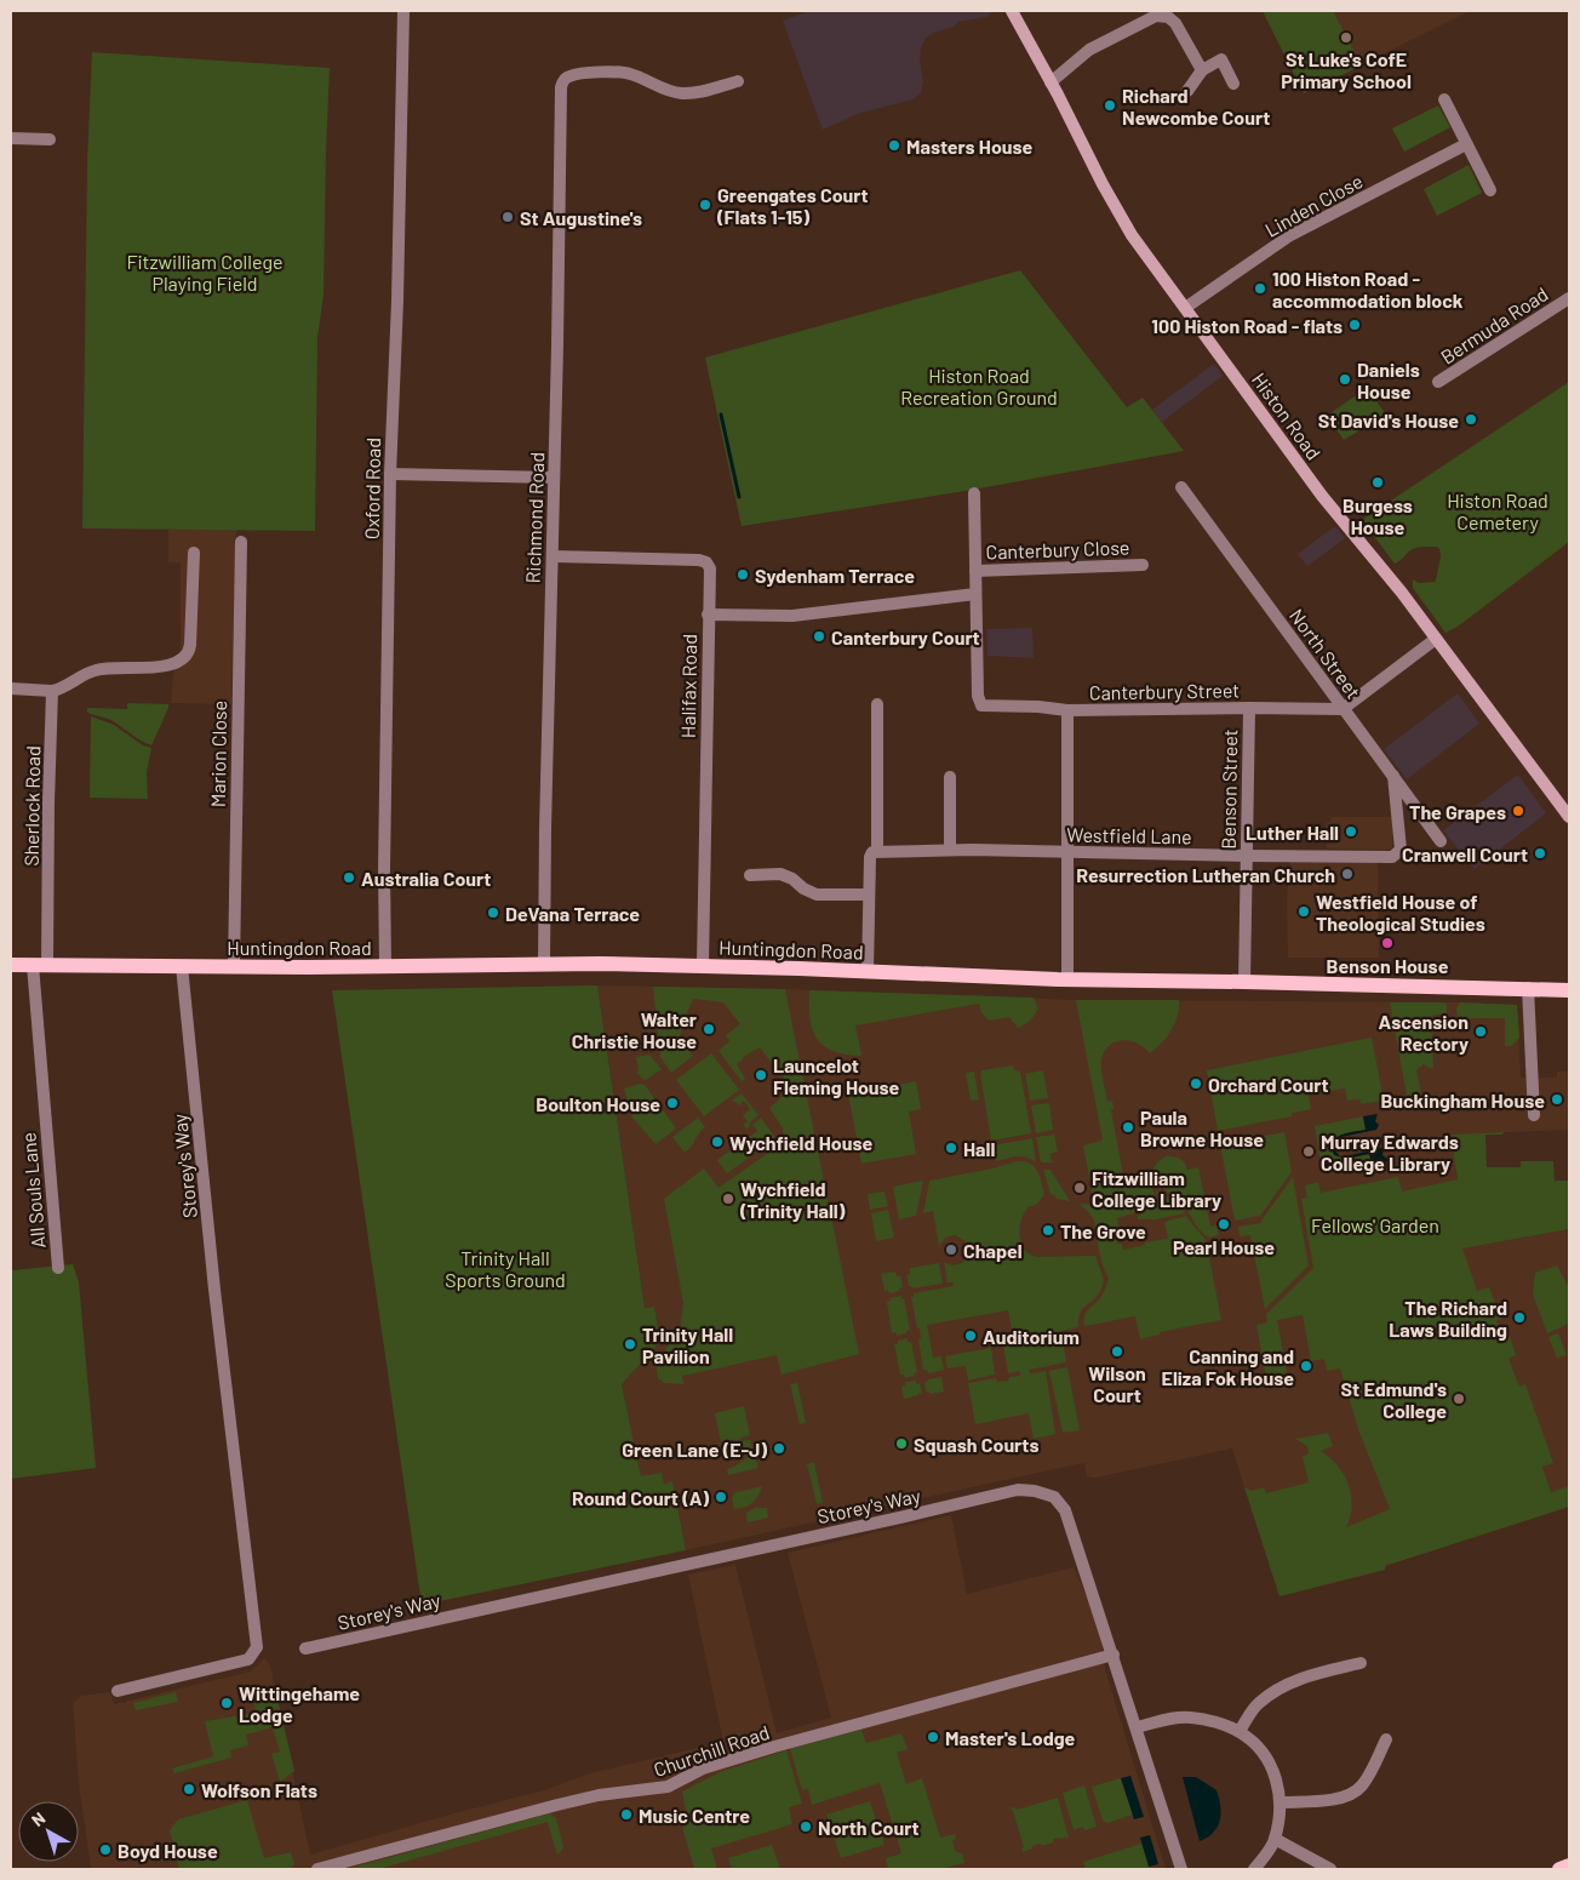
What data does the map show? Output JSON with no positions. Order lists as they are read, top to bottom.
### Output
{
  "streets": {
    "main road": ["Histon Road", "Huntingdon Road"],
    "street": [
      "Linden Close",
      "Bermuda Road",
      "Oxford Road",
      "Richmond Road",
      "Canterbury Close",
      "North Street",
      "Halifax Road",
      "Canterbury Street",
      "Marion Close",
      "Benson Street",
      "Sherlock Road",
      "Westfield Lane",
      "Storey's Way",
      "All Souls Lane",
      "Churchill Road"
    ]
  },
  "crossings": [
    ["Linden Close", "Histon Road"],
    ["Oxford Road", "Huntingdon Road"],
    ["Richmond Road", "Halifax Road"],
    ["Richmond Road", "Huntingdon Road"],
    ["Canterbury Close", "Canterbury Street"],
    ["North Street", "Canterbury Street"],
    ["North Street", "Westfield Lane"],
    ["Halifax Road", "Huntingdon Road"],
    ["Canterbury Street", "Benson Street"],
    ["Marion Close", "Huntingdon Road"],
    ["Benson Street", "Westfield Lane"],
    ["Benson Street", "Huntingdon Road"],
    ["Sherlock Road", "Huntingdon Road"],
    ["Sherlock Road", "All Souls Lane"],
    ["Huntingdon Road", "Storey's Way"],
    ["Huntingdon Road", "All Souls Lane"],
    ["Storey's Way", "Churchill Road"]
  ],
  "parks": [
    "Fitzwilliam College Playing Field",
    "Histon Road Recreation Ground",
    "Histon Road Cemetery",
    "Fellows' Garden",
    "Trinity Hall Sports Ground"
  ],
  "places": [
    "St Luke's CofE Primary School",
    "Richard Newcombe Court",
    "Masters House",
    "Greengates Court (Flats 1-15)",
    "St Augustine's",
    "100 Histon Road - accommodation block",
    "100 Histon Road - flats",
    "Daniels House",
    "St David's House",
    "Burgess House",
    "Sydenham Terrace",
    "Canterbury Court",
    "The Grapes",
    "Luther Hall",
    "Cranwell Court",
    "Resurrection Lutheran Church",
    "Australia Court",
    "Westfield House of Theological Studies",
    "DeVana Terrace",
    "Benson House",
    "Walter Christie House",
    "Ascension Rectory",
    "Launcelot Fleming House",
    "Orchard Court",
    "Buckingham House",
    "Boulton House",
    "Paula Browne House",
    "Wychfield House",
    "Hall",
    "Murray Edwards College Library",
    "Fitzwilliam College Library",
    "Wychfield (Trinity Hall)",
    "Pearl House",
    "The Grove",
    "Chapel",
    "The Richard Laws Building",
    "Auditorium",
    "Trinity Hall Pavilion",
    "Wilson Court",
    "Canning and Eliza Fok House",
    "St Edmund's College",
    "Squash Courts",
    "Green Lane (E-J)",
    "Round Court (A)",
    "Wittingehame Lodge",
    "Master's Lodge",
    "Wolfson Flats",
    "Music Centre",
    "North Court",
    "Boyd House"
  ],
  "north": "top left"
}
